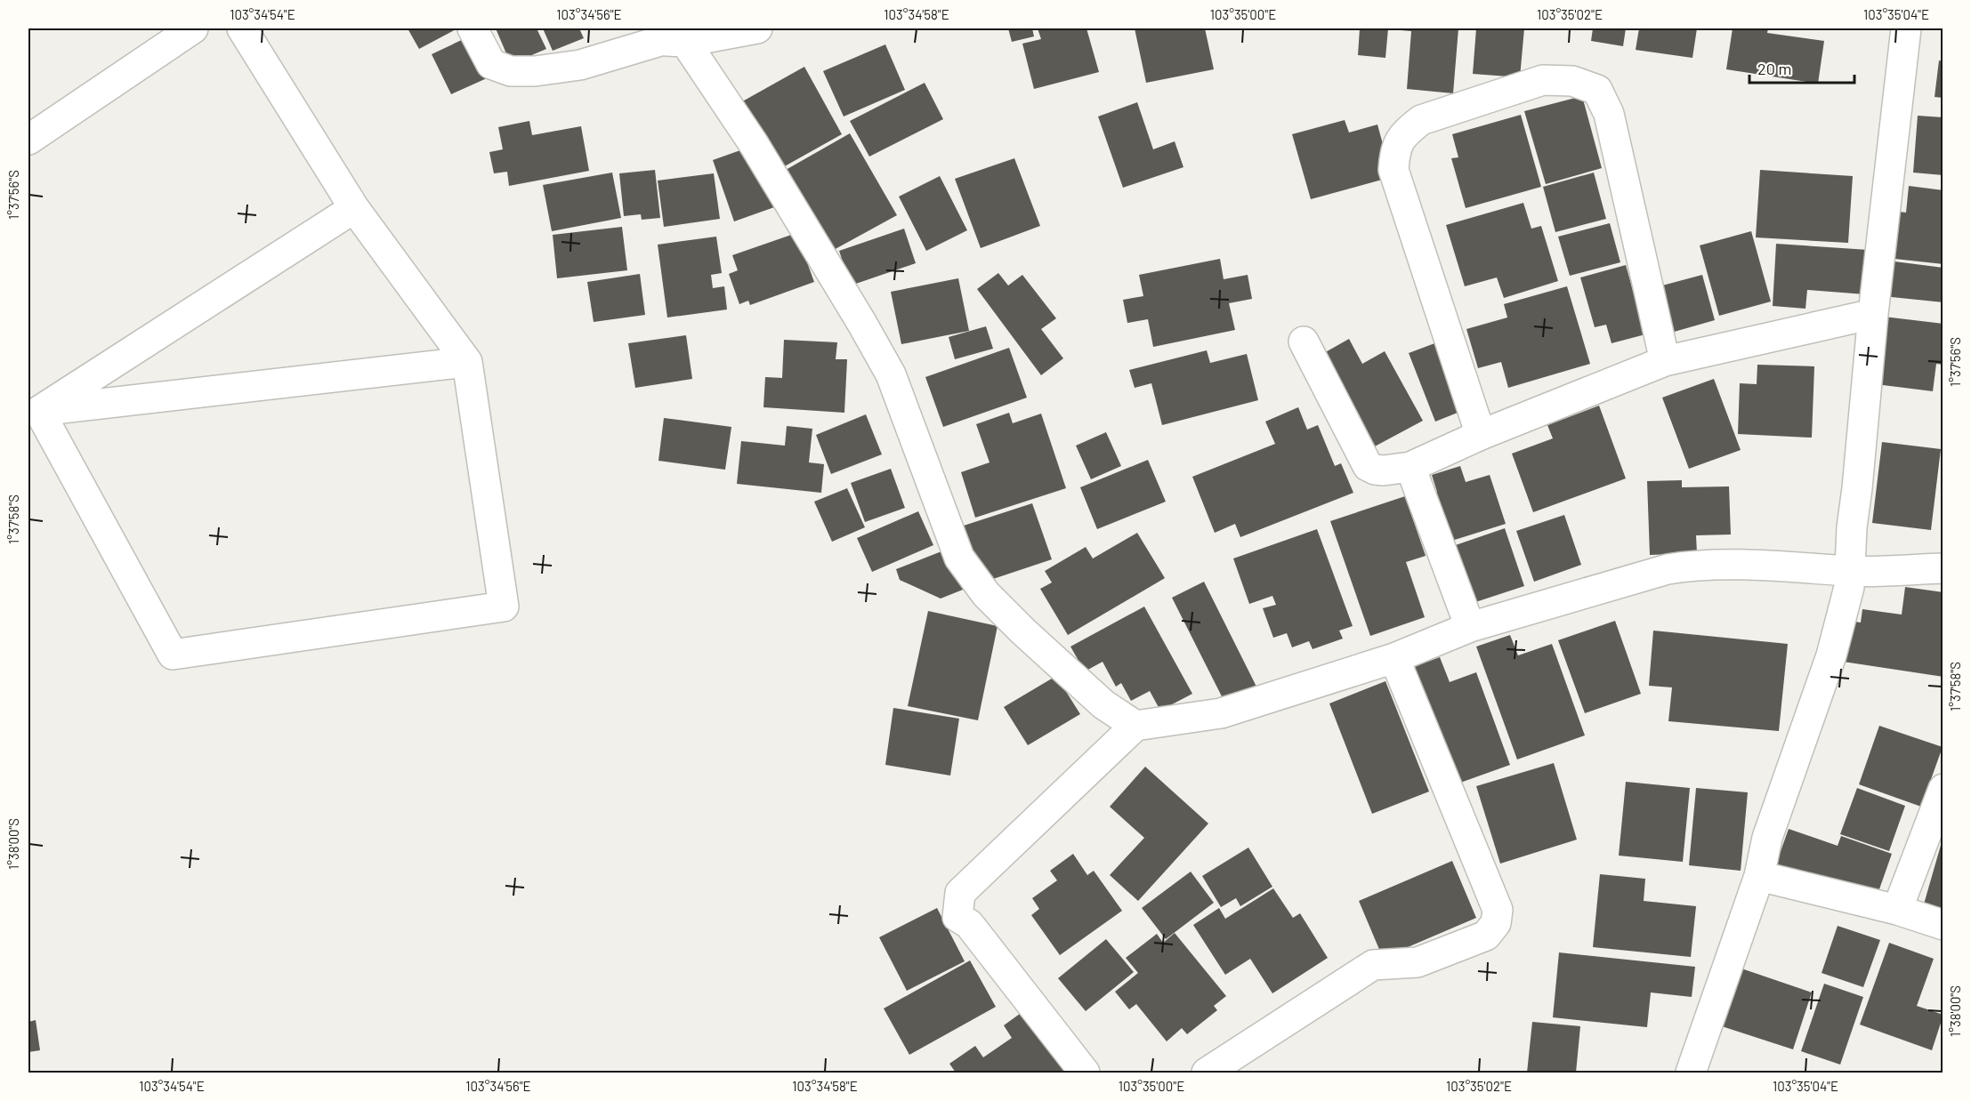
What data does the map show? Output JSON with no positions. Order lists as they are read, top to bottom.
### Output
{
  "scale_bar": "20 m",
  "coordinates": [
    "103°34'54\"E",
    "103°34'56\"E",
    "103°34'58\"E",
    "103°35'00\"E",
    "103°35'02\"E",
    "103°35'04\"E",
    "1°37'56\"S",
    "1°37'58\"S",
    "1°38'00\"S"
  ]
}
